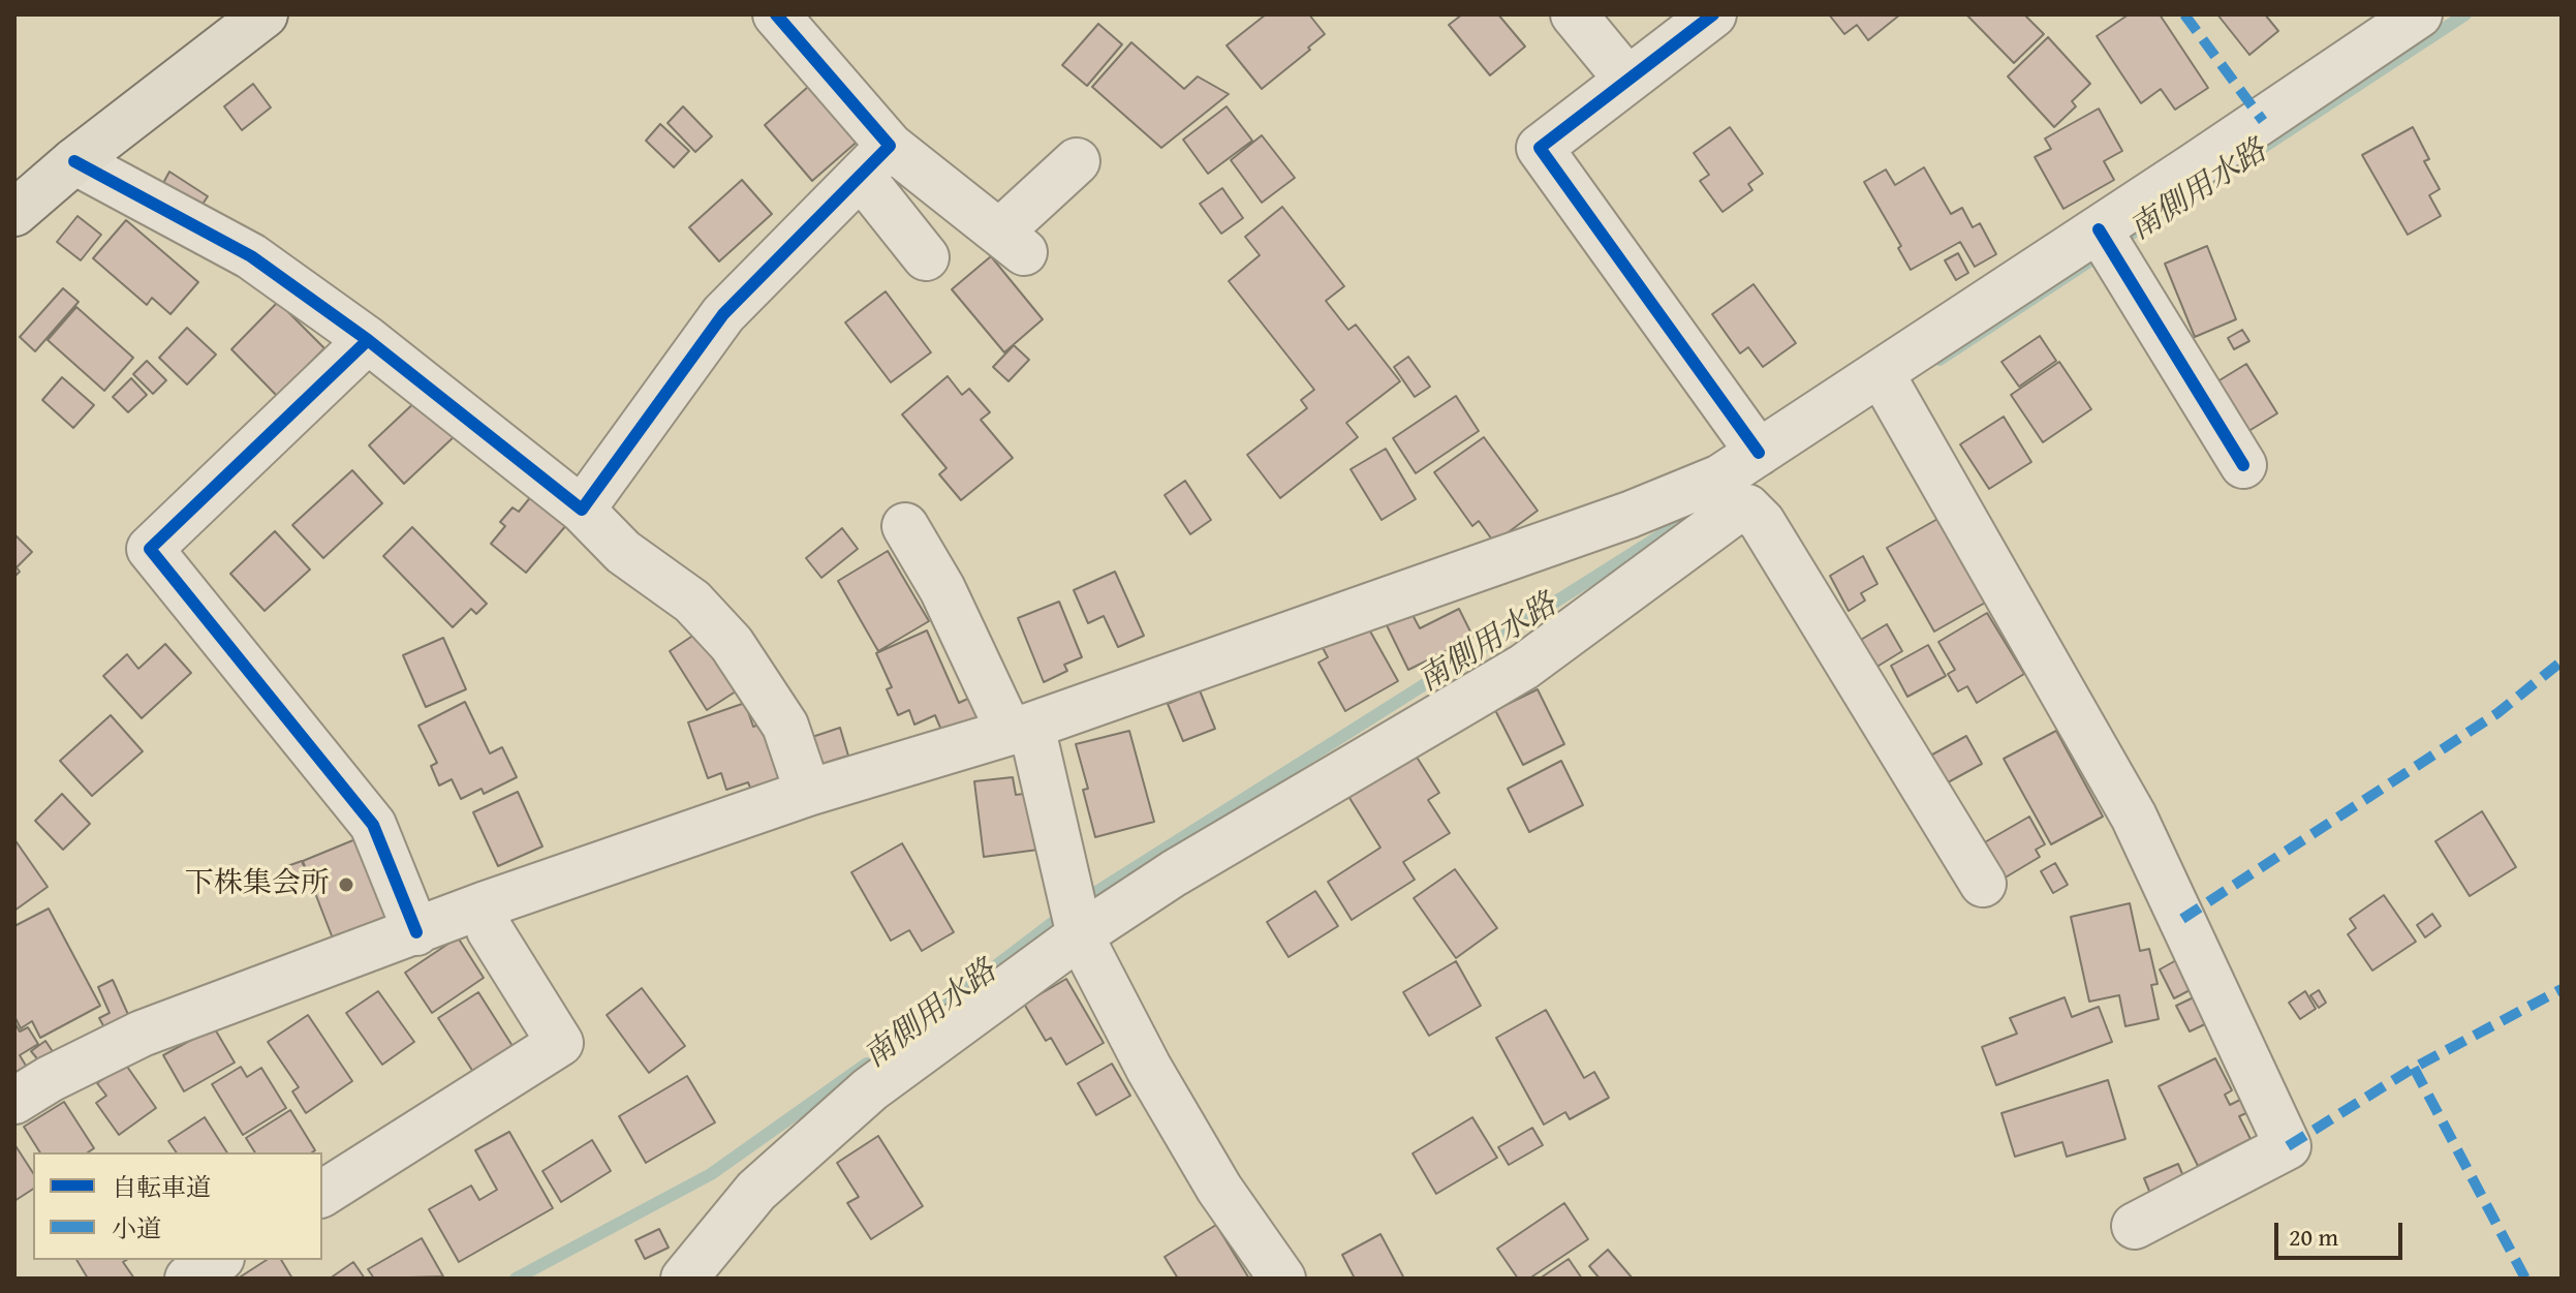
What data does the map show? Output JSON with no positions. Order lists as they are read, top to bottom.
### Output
{
  "water": ["南側用水路"],
  "places": ["下株集会所"],
  "legend": ["自転車道", "小道"],
  "scale_bar": "20 m"
}
